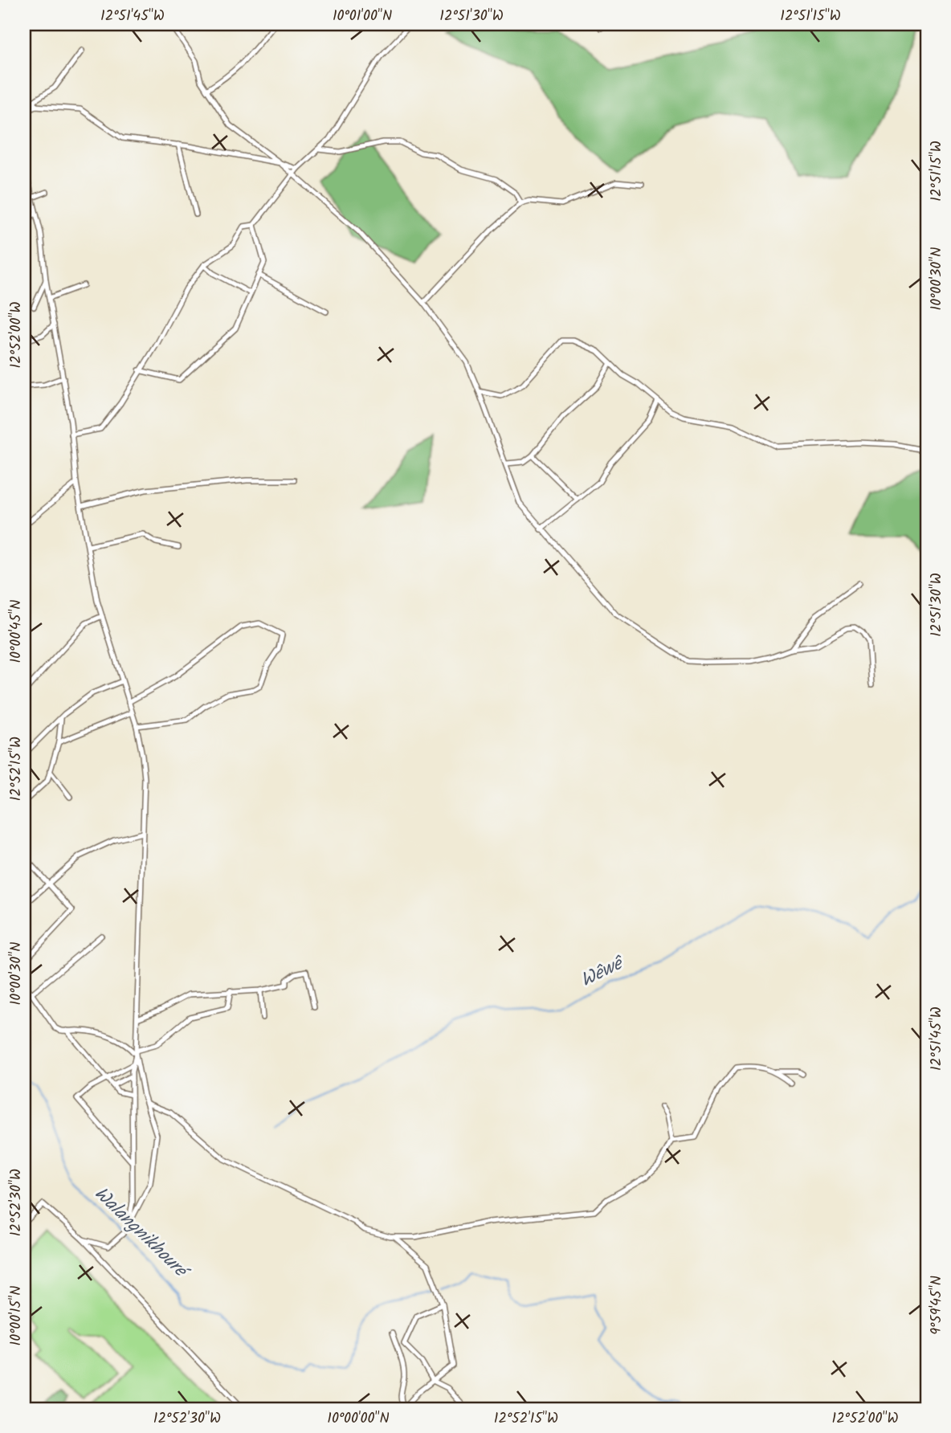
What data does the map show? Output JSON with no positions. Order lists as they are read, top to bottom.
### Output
{
  "water": ["Wêwê", "Walangnikhouré"],
  "coordinates": [
    "12°51'45\"W",
    "10°01'00\"N",
    "12°51'30\"W",
    "12°51'15\"W",
    "10°00'30\"N",
    "12°52'00\"W",
    "10°00'45\"N",
    "12°52'15\"W",
    "12°52'30\"W",
    "9°59'45\"N",
    "10°00'15\"N",
    "10°00'00\"N"
  ]
}
